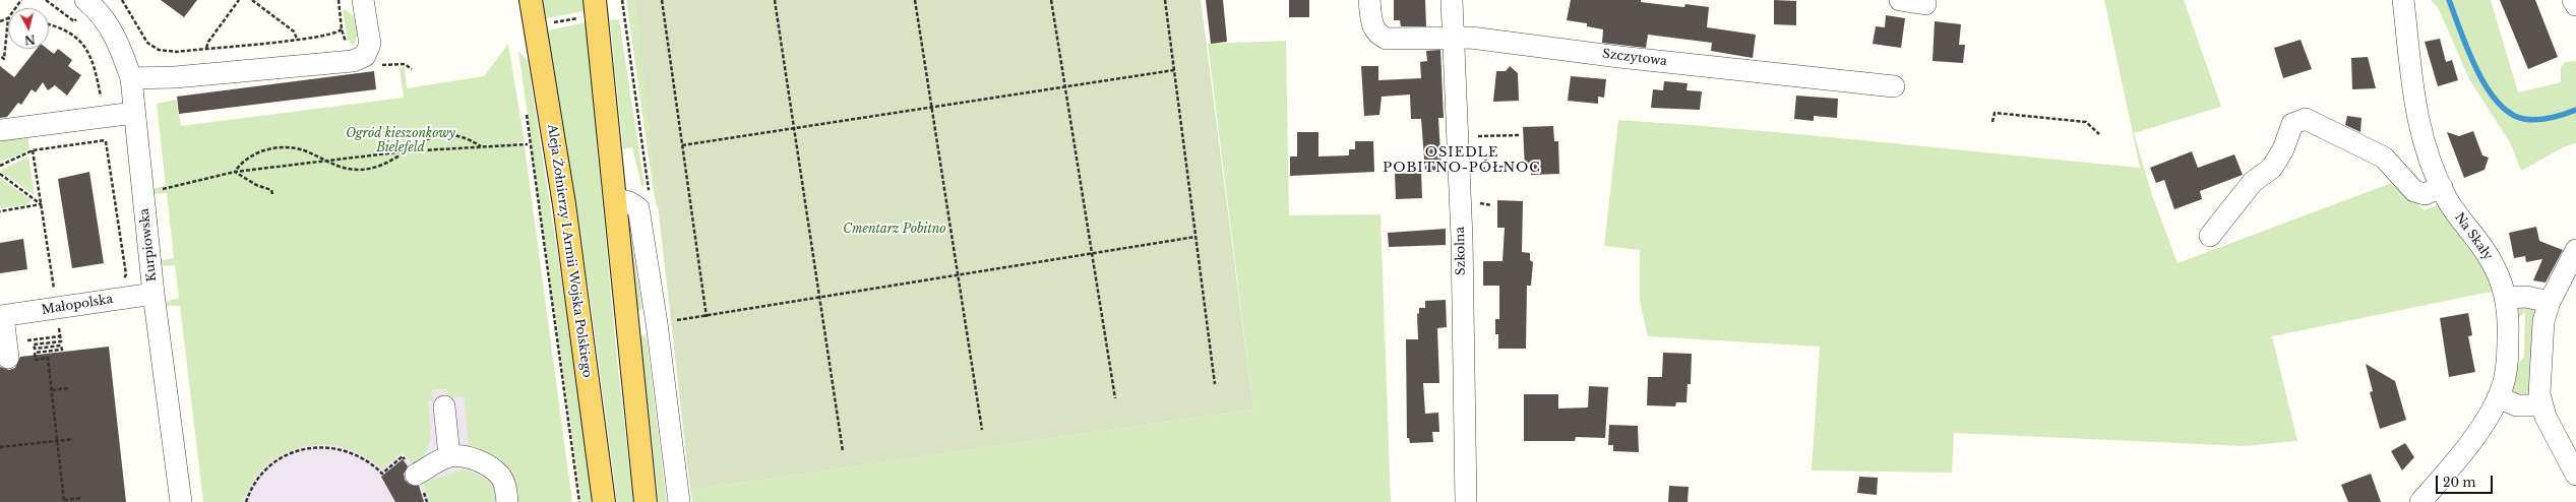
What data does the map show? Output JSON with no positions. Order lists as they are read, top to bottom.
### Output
{
  "streets": {
    "main road": ["Aleja Żołnierzy I Armii Wojska Polskiego"],
    "street": [
      "Szczytowa",
      "Na Skały",
      "Kurpiowska",
      "Szkolna",
      "Małopolska"
    ]
  },
  "crossings": [
    ["Szczytowa", "Szkolna"],
    ["Kurpiowska", "Małopolska"]
  ],
  "districts": ["OSIEDLE POBITNO-PÓŁNOC"],
  "parks": ["Ogród kieszonkowy Bielefeld", "Cmentarz Pobitno"],
  "scale_bar": "20 m",
  "north": "bottom"
}
